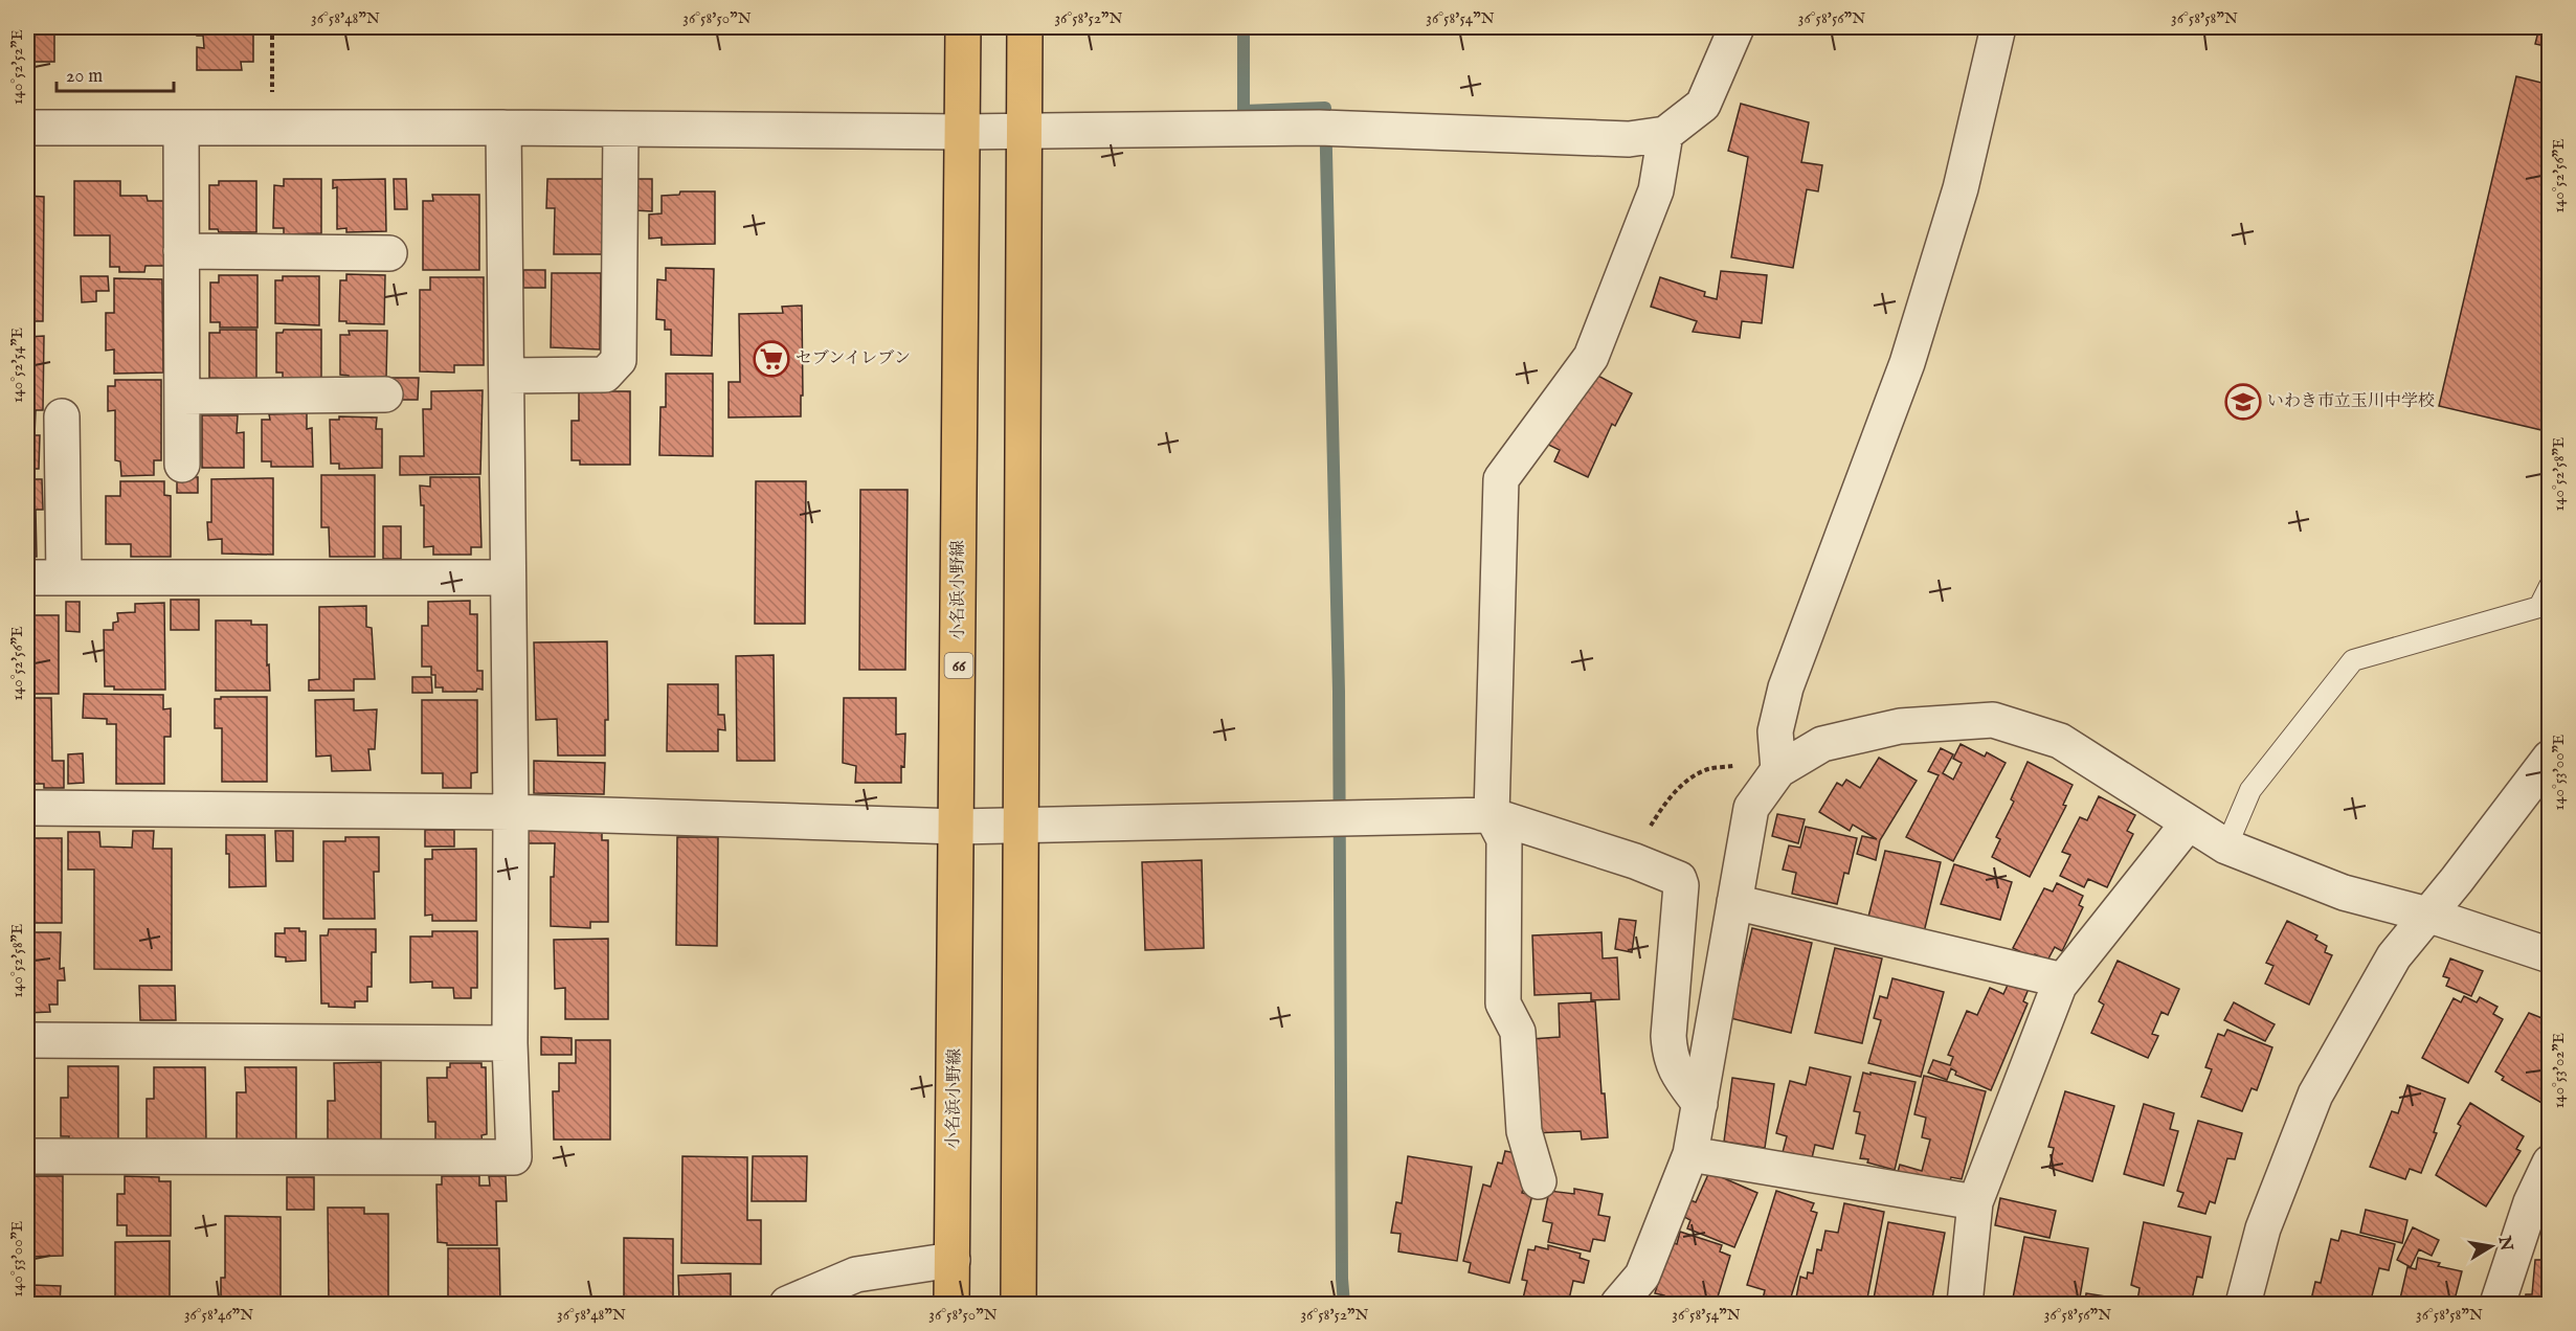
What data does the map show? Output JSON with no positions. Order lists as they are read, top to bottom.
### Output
{
  "streets": {
    "main road": ["小名浜小野線", "66"]
  },
  "places": {
    "supermarket": ["セブンイレブン"],
    "school or university": ["いわき市立玉川中学校"]
  },
  "scale_bar": "20 m",
  "north": "right",
  "coordinates": [
    "36°58'48\"N",
    "36°58'50\"N",
    "36°58'52\"N",
    "36°58'54\"N",
    "36°58'56\"N",
    "36°58'58\"N",
    "140°52'52\"E",
    "140°52'56\"E",
    "140°52'54\"E",
    "140°52'58\"E",
    "140°53'00\"E",
    "140°53'02\"E",
    "36°58'46\"N"
  ]
}
